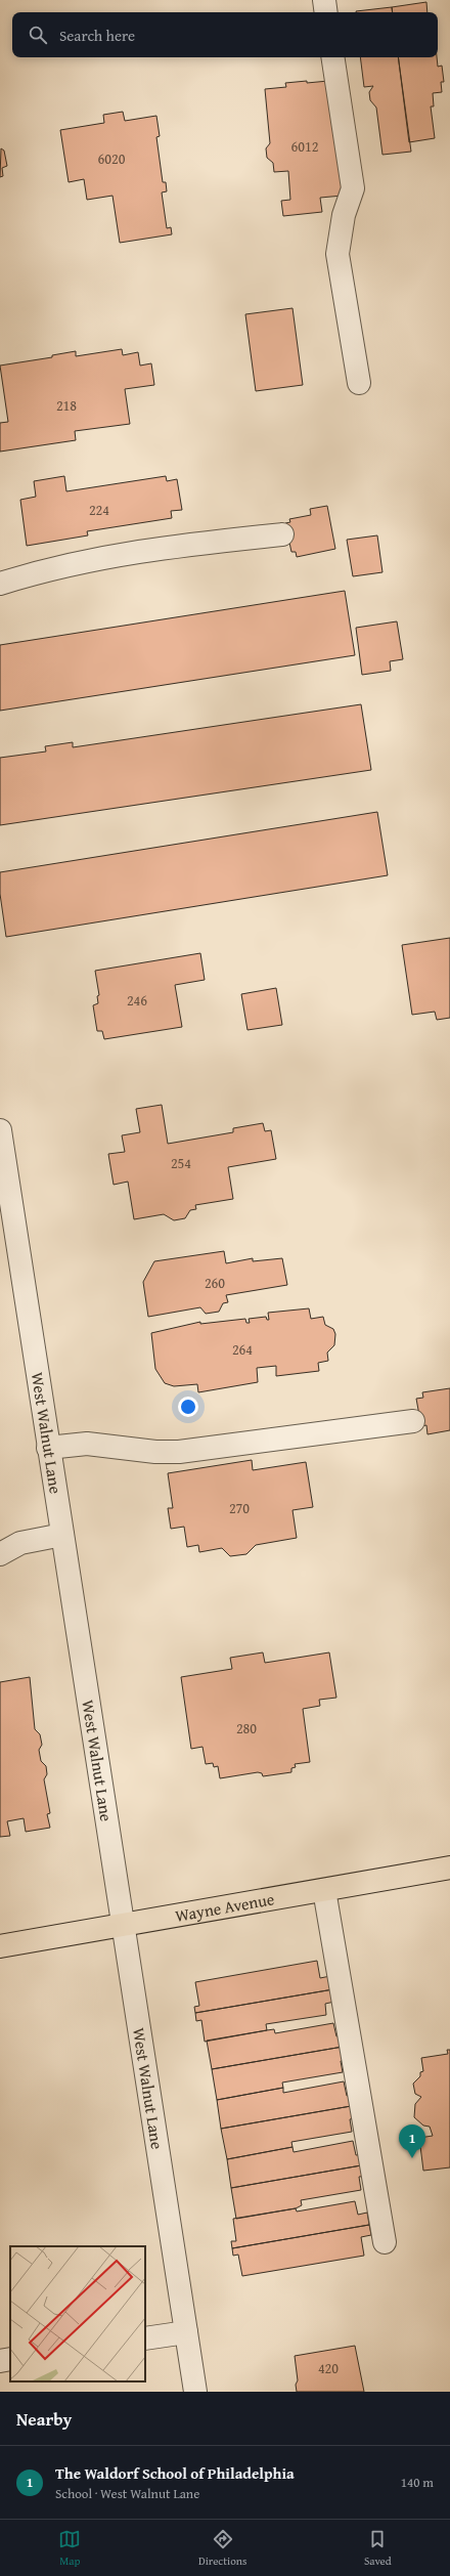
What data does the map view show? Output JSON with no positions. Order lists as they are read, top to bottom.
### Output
{
  "streets": {
    "main road": ["Wayne Avenue"],
    "street": ["West Walnut Lane"]
  },
  "crossings": [
    ["West Walnut Lane", "Wayne Avenue"]
  ],
  "house_numbers": [
    "6012",
    "6020",
    "218",
    "224",
    "246",
    "254",
    "260",
    "264",
    "270",
    "280",
    "420"
  ],
  "page": {
    "search": "Search here",
    "pins": "1",
    "heading": "Nearby",
    "list": [
      {
        "mark": "1",
        "name": "The Waldorf School of Philadelphia",
        "note": "School · West Walnut Lane",
        "value": "140 m"
      }
    ],
    "nav": ["Map", "Directions", "Saved"]
  }
}
